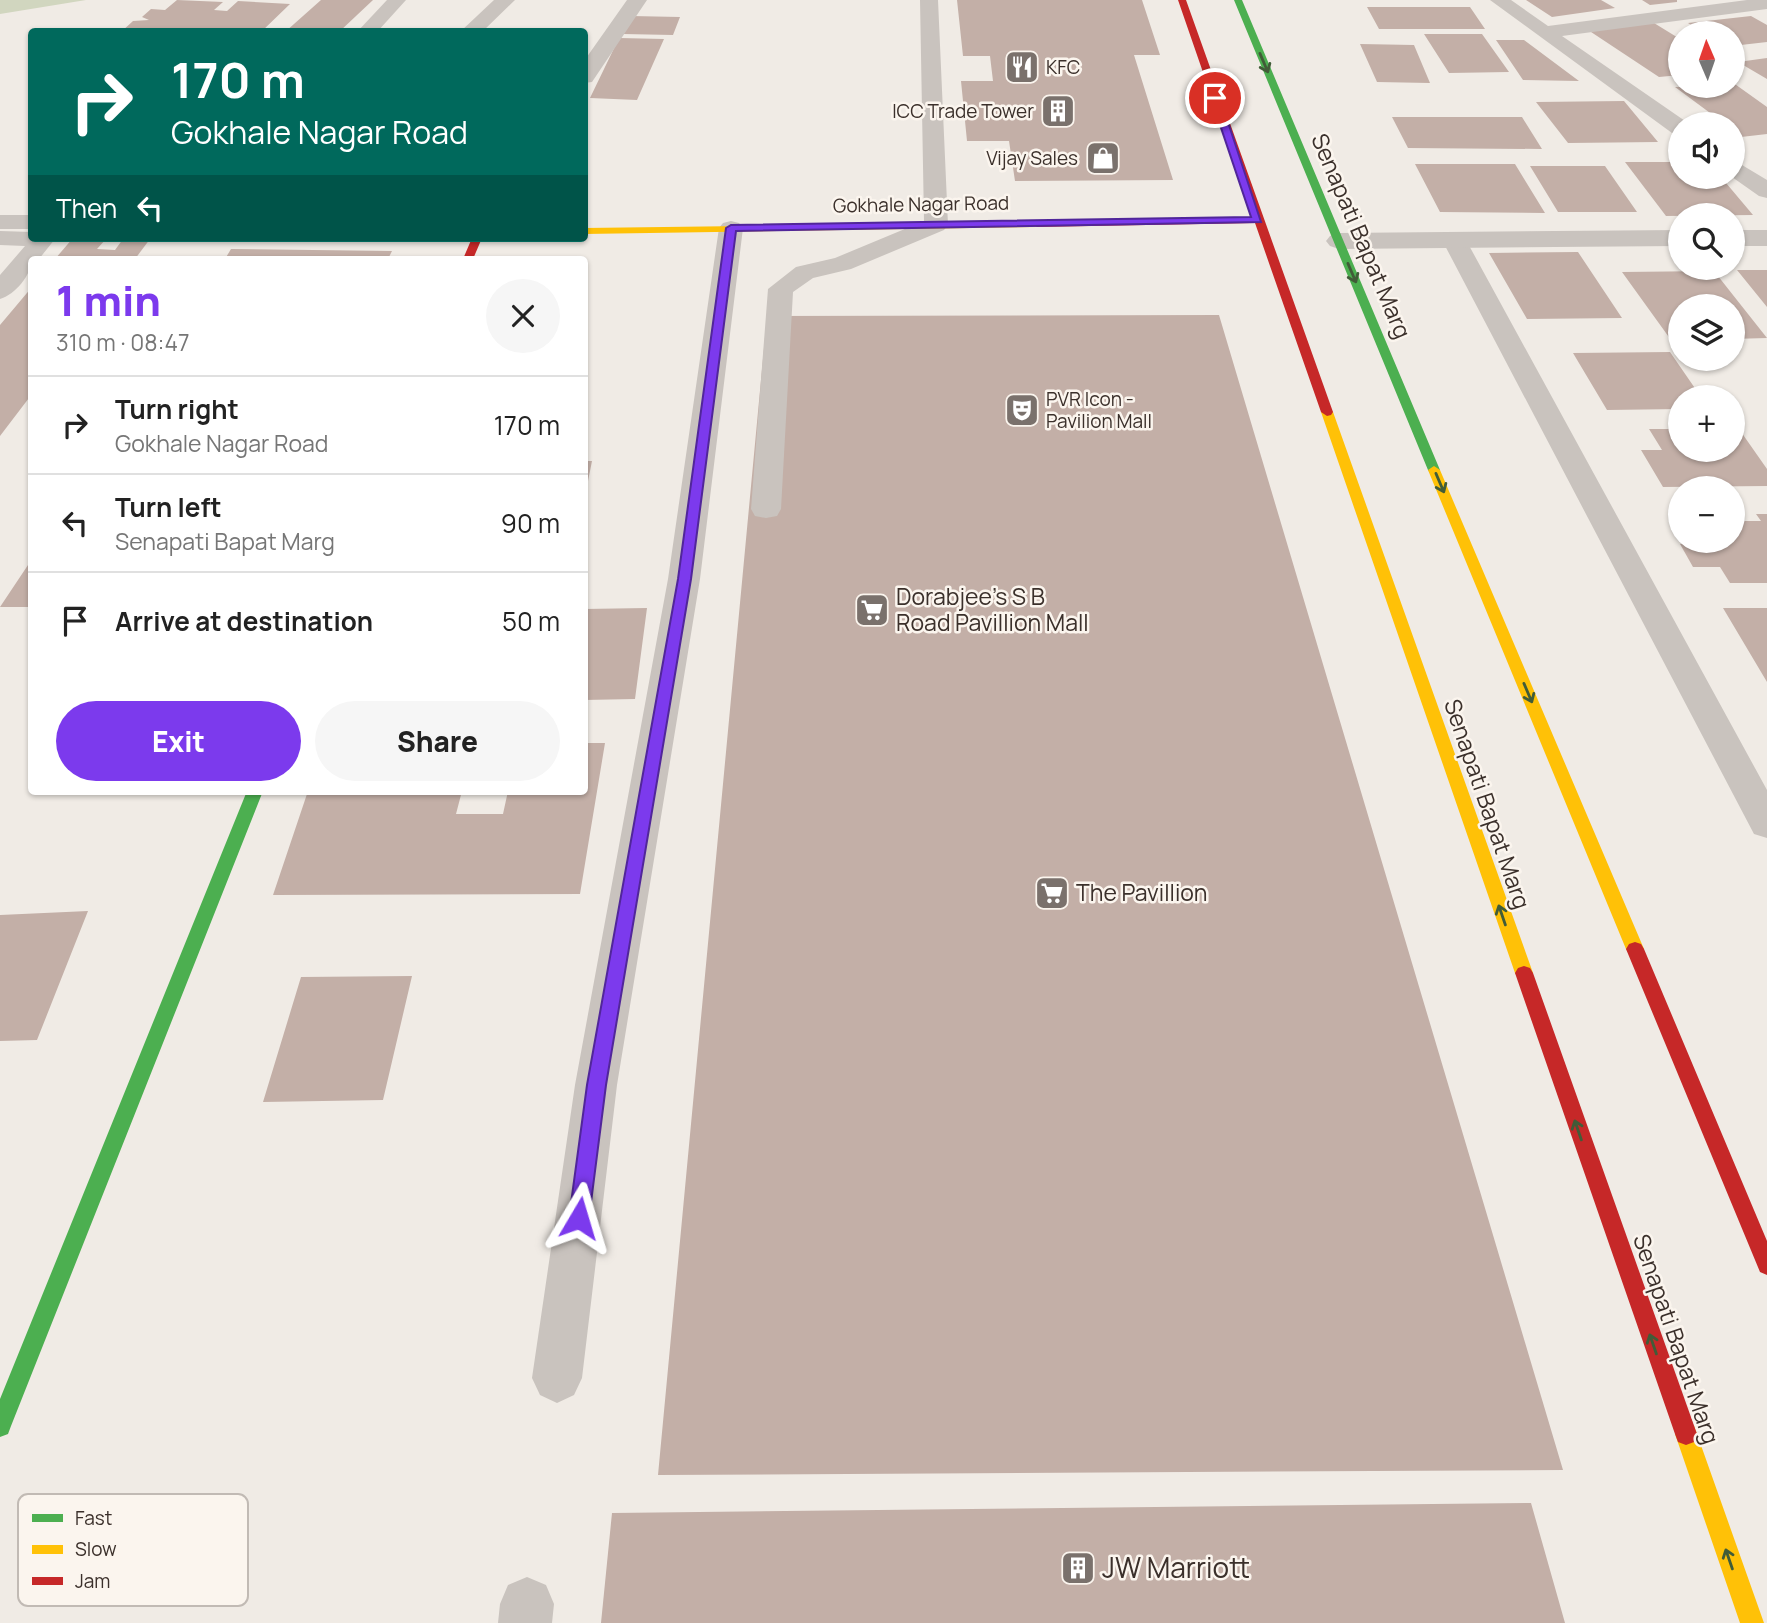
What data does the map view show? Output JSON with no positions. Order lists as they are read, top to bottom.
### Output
{
  "streets": {
    "main road": ["Gokhale Nagar Road", "Senapati Bapat Marg"]
  },
  "crossings": [
    ["Gokhale Nagar Road", "Senapati Bapat Marg"]
  ],
  "places": {
    "restaurant": ["KFC"],
    "building": ["ICC Trade Tower", "JW Marriott"],
    "shop": ["Vijay Sales"],
    "theatre": ["PVR Icon - Pavilion Mall"],
    "supermarket": ["Dorabjee's S B Road Pavillion Mall", "The Pavillion"]
  },
  "legend": ["Fast", "Slow", "Jam"],
  "north": "top",
  "page": {
    "map_buttons": ["+", "−"],
    "turn": ["170 m", "Gokhale Nagar Road"],
    "then": "Then",
    "heading": ["1 min", "310 m · 08:47"],
    "list": [
      {
        "name": "Turn right",
        "note": "Gokhale Nagar Road",
        "value": "170 m"
      },
      {
        "name": "Turn left",
        "note": "Senapati Bapat Marg",
        "value": "90 m"
      },
      {
        "name": "Arrive at destination",
        "value": "50 m"
      }
    ],
    "buttons": ["Exit", "Share"]
  }
}
